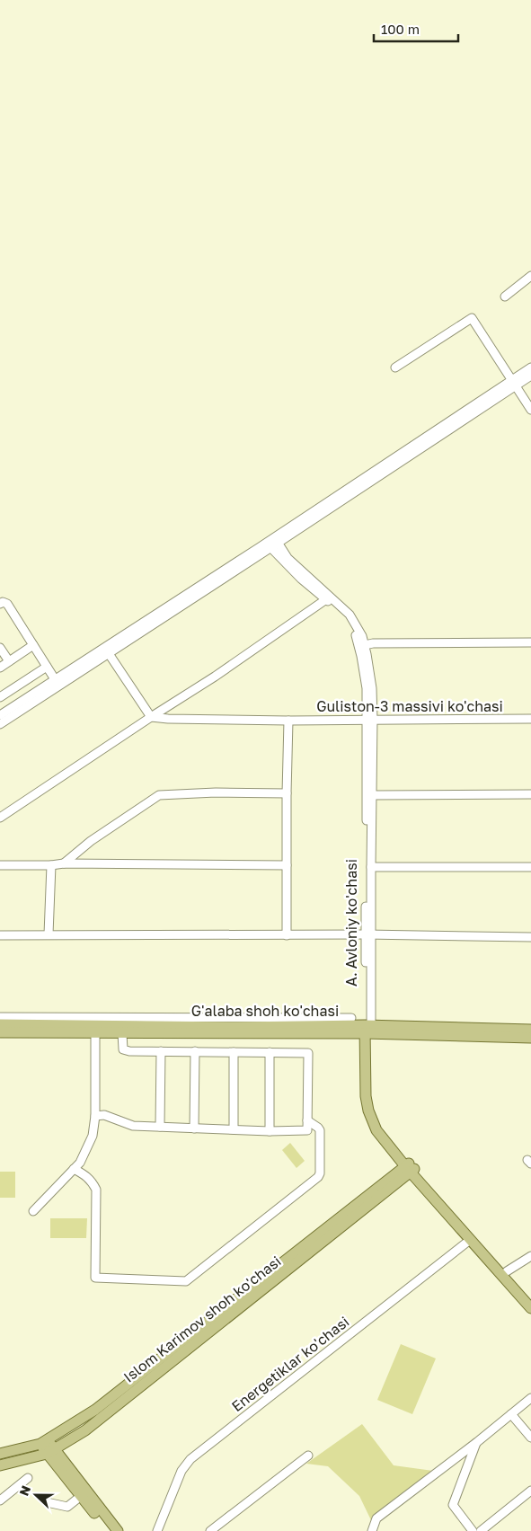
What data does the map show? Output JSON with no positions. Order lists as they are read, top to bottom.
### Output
{
  "streets": {
    "main road": ["A. Avloniy ko'chasi", "G'alaba shoh ko'chasi", "Islom Karimov shoh ko'chasi"],
    "street": ["Guliston-3 massivi ko'chasi", "Energetiklar ko'chasi"]
  },
  "crossings": [
    ["Guliston-3 massivi ko'chasi", "A. Avloniy ko'chasi"],
    ["A. Avloniy ko'chasi", "G'alaba shoh ko'chasi"],
    ["A. Avloniy ko'chasi", "Islom Karimov shoh ko'chasi"],
    ["A. Avloniy ko'chasi", "Energetiklar ko'chasi"]
  ],
  "scale_bar": "100 m",
  "north": "left"
}
